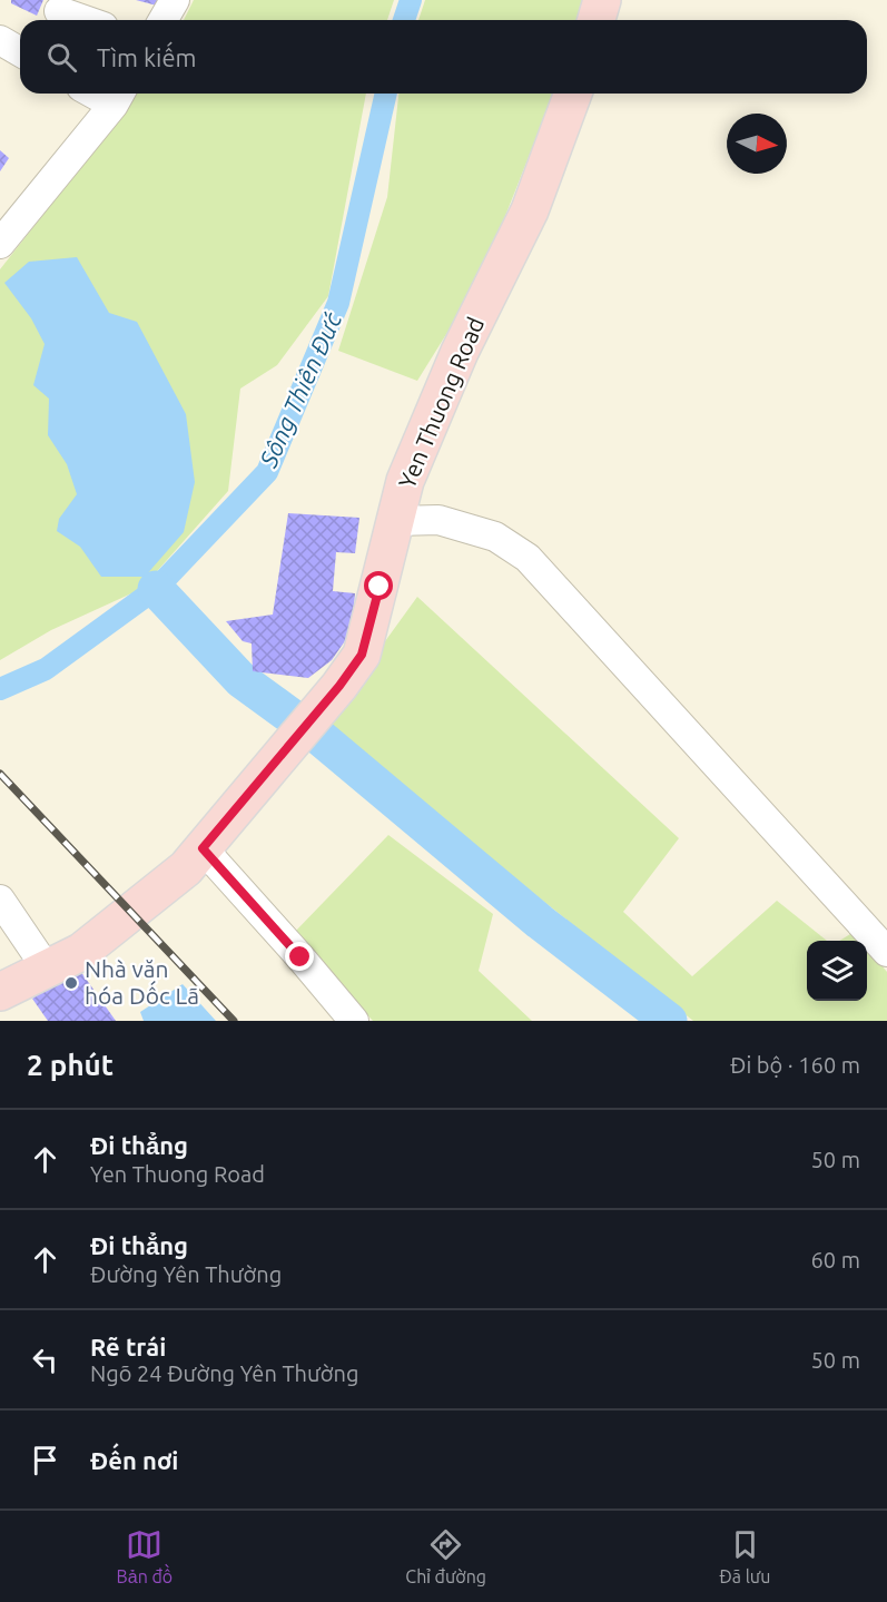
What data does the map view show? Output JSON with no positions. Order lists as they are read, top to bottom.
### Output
{
  "streets": {
    "main road": ["Yen Thuong Road"]
  },
  "water": ["Sông Thiên Đức"],
  "places": ["Nhà văn hóa Dốc Lã"],
  "north": "right",
  "page": {
    "search": "Tìm kiếm",
    "heading": ["2 phút", "Đi bộ · 160 m"],
    "list": [
      ["Đi thẳng", "Yen Thuong Road", "50 m"],
      ["Đi thẳng", "Đường Yên Thường", "60 m"],
      ["Rẽ trái", "Ngõ 24 Đường Yên Thường", "50 m"],
      "Đến nơi"
    ],
    "nav": ["Bản đồ", "Chỉ đường", "Đã lưu"]
  }
}
